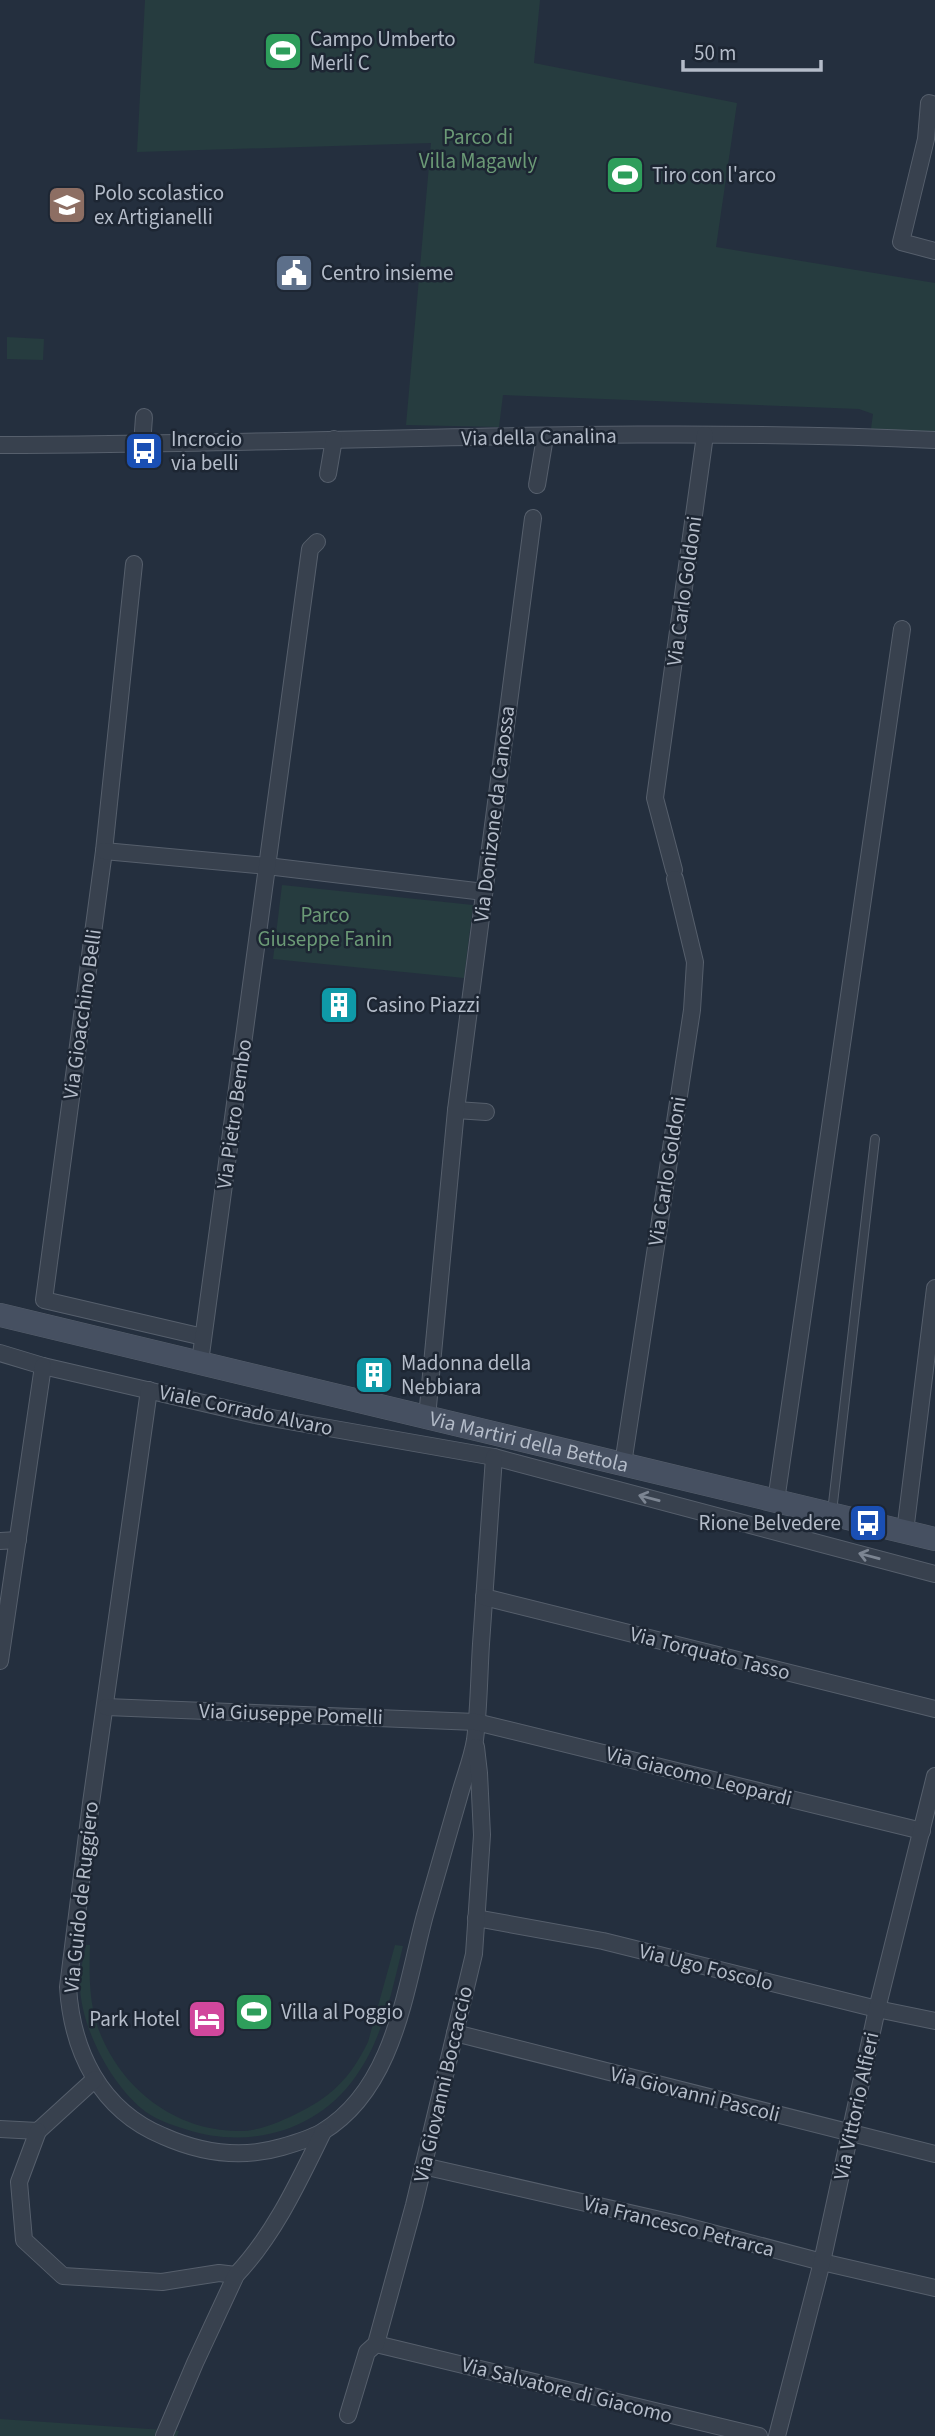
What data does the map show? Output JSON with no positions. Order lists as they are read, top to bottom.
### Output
{
  "streets": {
    "main road": ["Via Martiri della Bettola"],
    "street": [
      "Via della Canalina",
      "Via Carlo Goldoni",
      "Via Donizone da Canossa",
      "Via Gioacchino Belli",
      "Via Pietro Bembo",
      "Viale Corrado Alvaro",
      "Via Torquato Tasso",
      "Via Giuseppe Pomelli",
      "Via Giacomo Leopardi",
      "Via Guido de Ruggiero",
      "Via Ugo Foscolo",
      "Via Giovanni Boccaccio",
      "Via Giovanni Pascoli",
      "Via Vittorio Alfieri",
      "Via Francesco Petrarca",
      "Via Salvatore di Giacomo"
    ]
  },
  "crossings": [
    ["Via della Canalina", "Via Carlo Goldoni"],
    ["Via Carlo Goldoni", "Via Martiri della Bettola"],
    ["Via Donizone da Canossa", "Via Martiri della Bettola"],
    ["Via Gioacchino Belli", "Via Pietro Bembo"],
    ["Via Pietro Bembo", "Via Martiri della Bettola"],
    ["Viale Corrado Alvaro", "Via Guido de Ruggiero"],
    ["Via Giuseppe Pomelli", "Via Giacomo Leopardi"],
    ["Via Giuseppe Pomelli", "Via Guido de Ruggiero"],
    ["Via Giacomo Leopardi", "Via Guido de Ruggiero"],
    ["Via Giacomo Leopardi", "Via Vittorio Alfieri"],
    ["Via Guido de Ruggiero", "Via Giovanni Boccaccio"],
    ["Via Ugo Foscolo", "Via Giovanni Boccaccio"],
    ["Via Ugo Foscolo", "Via Vittorio Alfieri"],
    ["Via Giovanni Boccaccio", "Via Giovanni Pascoli"],
    ["Via Giovanni Boccaccio", "Via Francesco Petrarca"],
    ["Via Giovanni Boccaccio", "Via Salvatore di Giacomo"],
    ["Via Giovanni Pascoli", "Via Vittorio Alfieri"],
    ["Via Vittorio Alfieri", "Via Francesco Petrarca"]
  ],
  "one_way": ["Viale Corrado Alvaro"],
  "parks": ["Parco di Villa Magawly", "Parco Giuseppe Fanin"],
  "places": {
    "sports": ["Campo Umberto Merli C", "Tiro con l'arco", "Villa al Poggio"],
    "school or university": ["Polo scolastico ex Artigianelli"],
    "public building": ["Centro insieme"],
    "bus stop": ["Incrocio via belli", "Rione Belvedere"],
    "building": ["Casino Piazzi", "Madonna della Nebbiara"],
    "hotel": ["Park Hotel"]
  },
  "scale_bar": "50 m"
}
